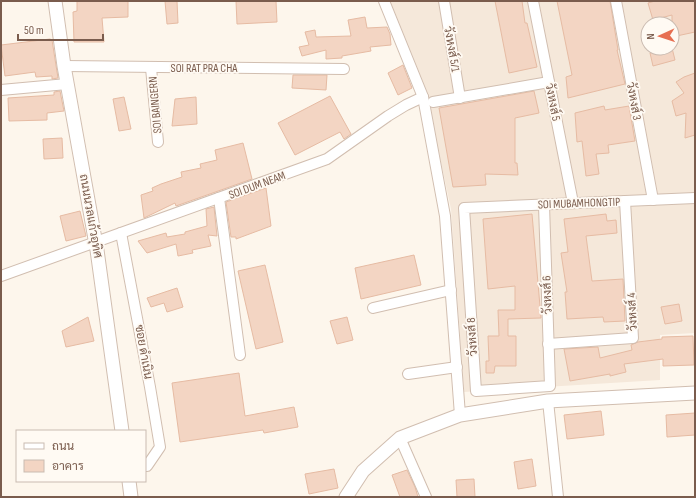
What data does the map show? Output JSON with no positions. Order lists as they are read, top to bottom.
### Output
{
  "streets": {
    "street": [
      "วังหงส์ 5/1",
      "SOI RAT PRA CHA",
      "วังหงส์ 3",
      "วังหงส์ 5",
      "SOI BAINGERN",
      "SOI DUM NEAM",
      "SOI MUBAMHONGTIP",
      "ถนนนวลแก้วอุทิศ",
      "วังหงส์ 6",
      "วังหงส์ 4",
      "วังหงส์ 8",
      "ซอย ดำเนิน"
    ]
  },
  "crossings": [
    ["SOI RAT PRA CHA", "SOI BAINGERN"],
    ["SOI RAT PRA CHA", "ถนนนวลแก้วอุทิศ"],
    ["วังหงส์ 3", "SOI MUBAMHONGTIP"],
    ["วังหงส์ 5", "SOI MUBAMHONGTIP"],
    ["SOI DUM NEAM", "ถนนนวลแก้วอุทิศ"],
    ["SOI DUM NEAM", "ซอย ดำเนิน"],
    ["SOI MUBAMHONGTIP", "วังหงส์ 6"],
    ["SOI MUBAMHONGTIP", "วังหงส์ 4"],
    ["SOI MUBAMHONGTIP", "วังหงส์ 8"],
    ["วังหงส์ 6", "วังหงส์ 4"],
    ["วังหงส์ 6", "วังหงส์ 8"]
  ],
  "legend": ["ถนน", "อาคาร"],
  "scale_bar": "50 m",
  "north": "left"
}
